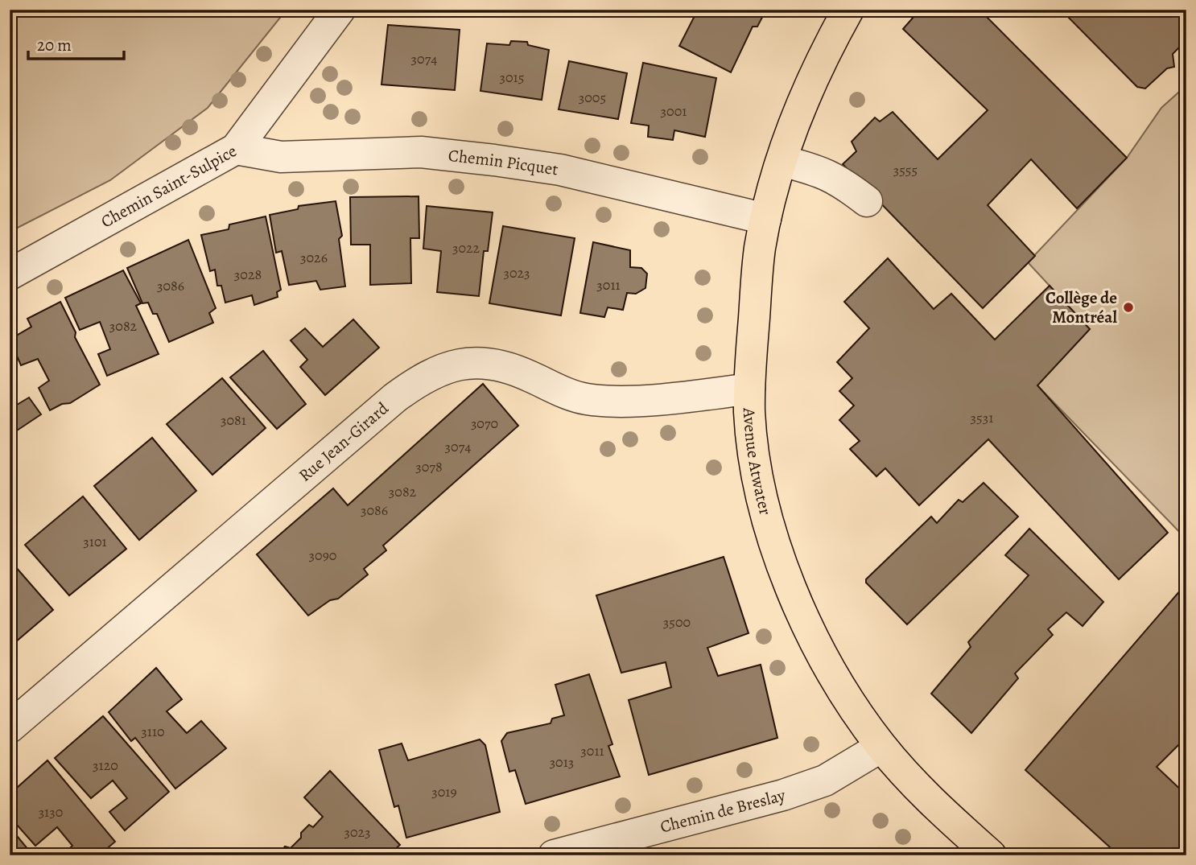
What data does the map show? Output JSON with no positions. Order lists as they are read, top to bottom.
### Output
{
  "streets": {
    "main road": ["Avenue Atwater"],
    "street": [
      "Chemin Picquet",
      "Chemin Saint-Sulpice",
      "Rue Jean-Girard",
      "Chemin de Breslay"
    ]
  },
  "crossings": [
    ["Chemin Picquet", "Chemin Saint-Sulpice"],
    ["Chemin Picquet", "Avenue Atwater"],
    ["Rue Jean-Girard", "Avenue Atwater"],
    ["Avenue Atwater", "Chemin de Breslay"]
  ],
  "places": ["Collège de Montréal"],
  "house_numbers": [
    "3074",
    "3015",
    "3005",
    "3001",
    "3555",
    "3022",
    "3026",
    "3023",
    "3028",
    "3011",
    "3086",
    "3082",
    "3531",
    "3081",
    "3070",
    "3074",
    "3078",
    "3082",
    "3086",
    "3101",
    "3090",
    "3500",
    "3110",
    "3011",
    "3013",
    "3120",
    "3019",
    "3130",
    "3023"
  ],
  "scale_bar": "20 m"
}
